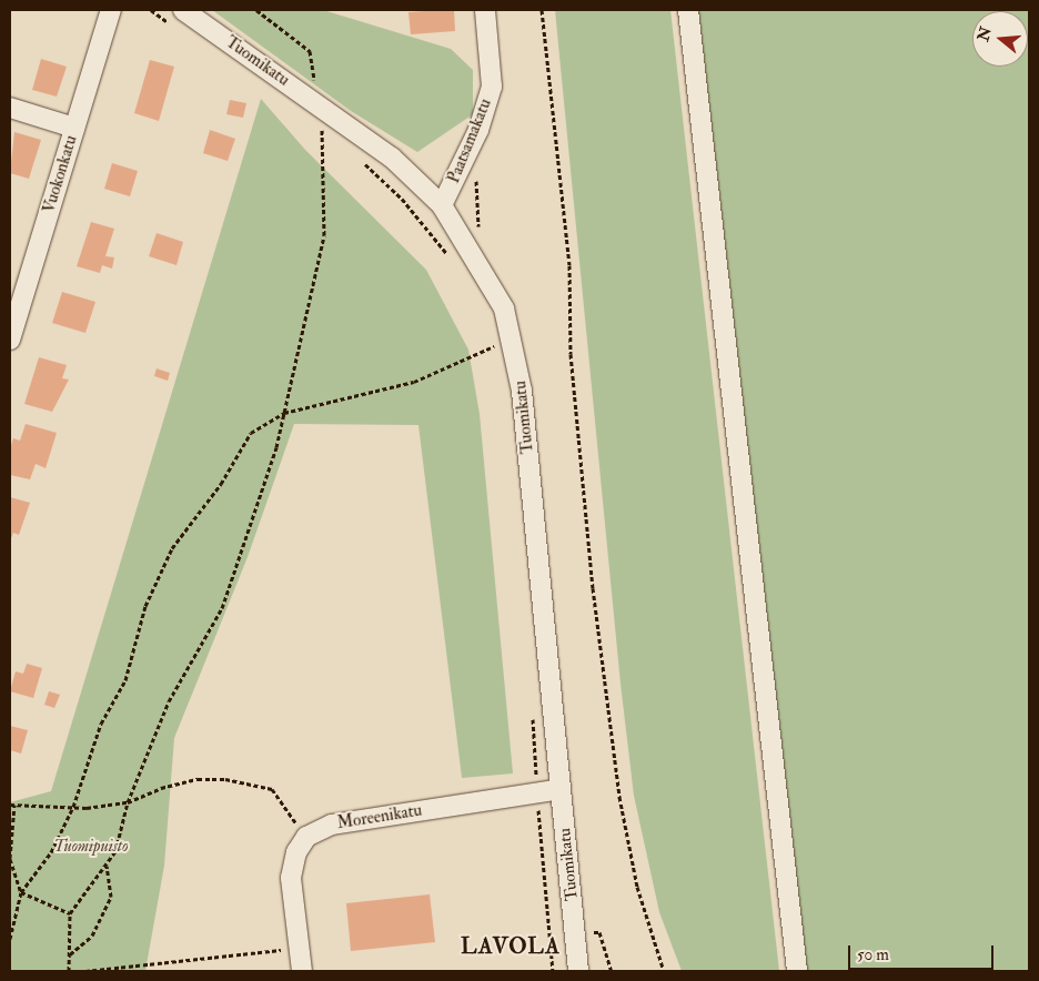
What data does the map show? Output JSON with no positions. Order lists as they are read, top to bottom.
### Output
{
  "streets": {
    "street": [
      "Tuomikatu",
      "Paatsamakatu",
      "Vuokonkatu",
      "Moreenikatu"
    ]
  },
  "crossings": [
    ["Tuomikatu", "Paatsamakatu"],
    ["Tuomikatu", "Moreenikatu"]
  ],
  "districts": ["LAVOLA"],
  "parks": ["Tuomipuisto"],
  "scale_bar": "50 m",
  "north": "left"
}
